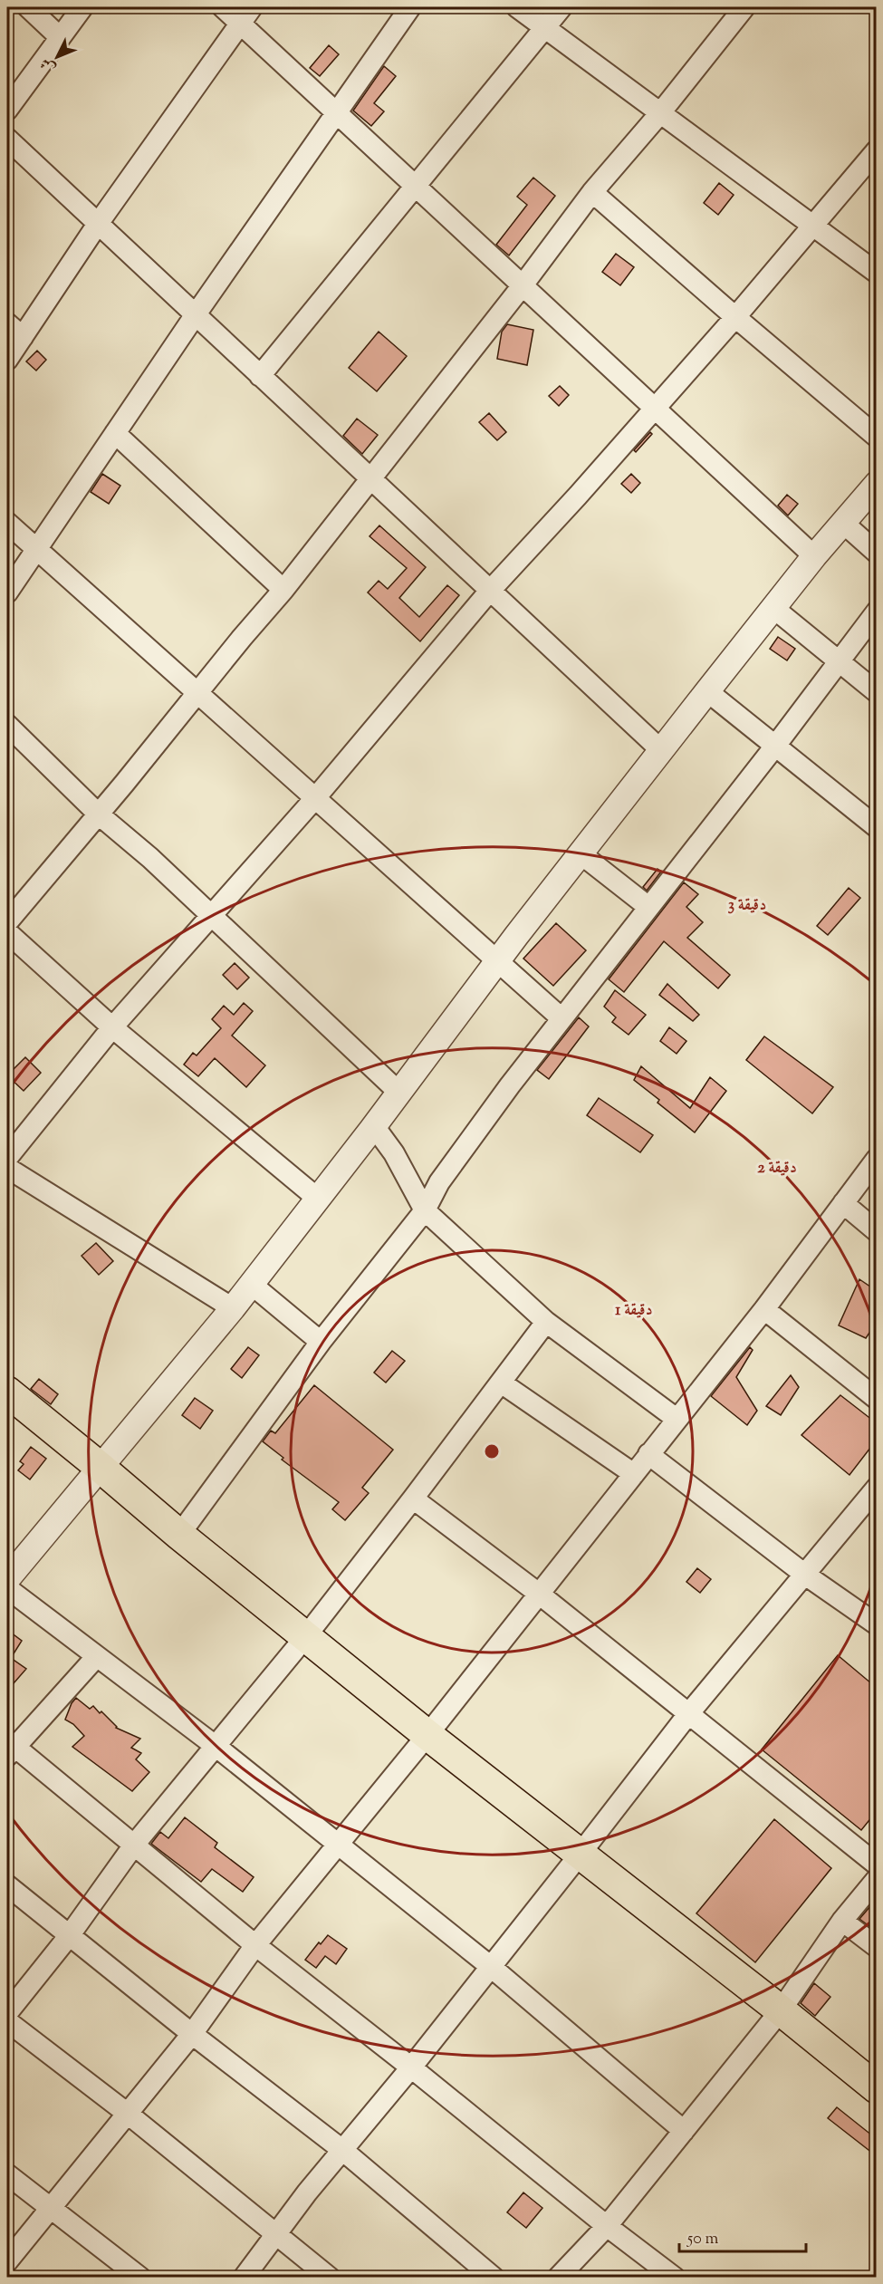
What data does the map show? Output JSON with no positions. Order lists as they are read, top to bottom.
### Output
{
  "scale_bar": "50 m",
  "north": "bottom left",
  "rings": ["3 دقيقة", "2 دقيقة", "1 دقيقة"]
}
